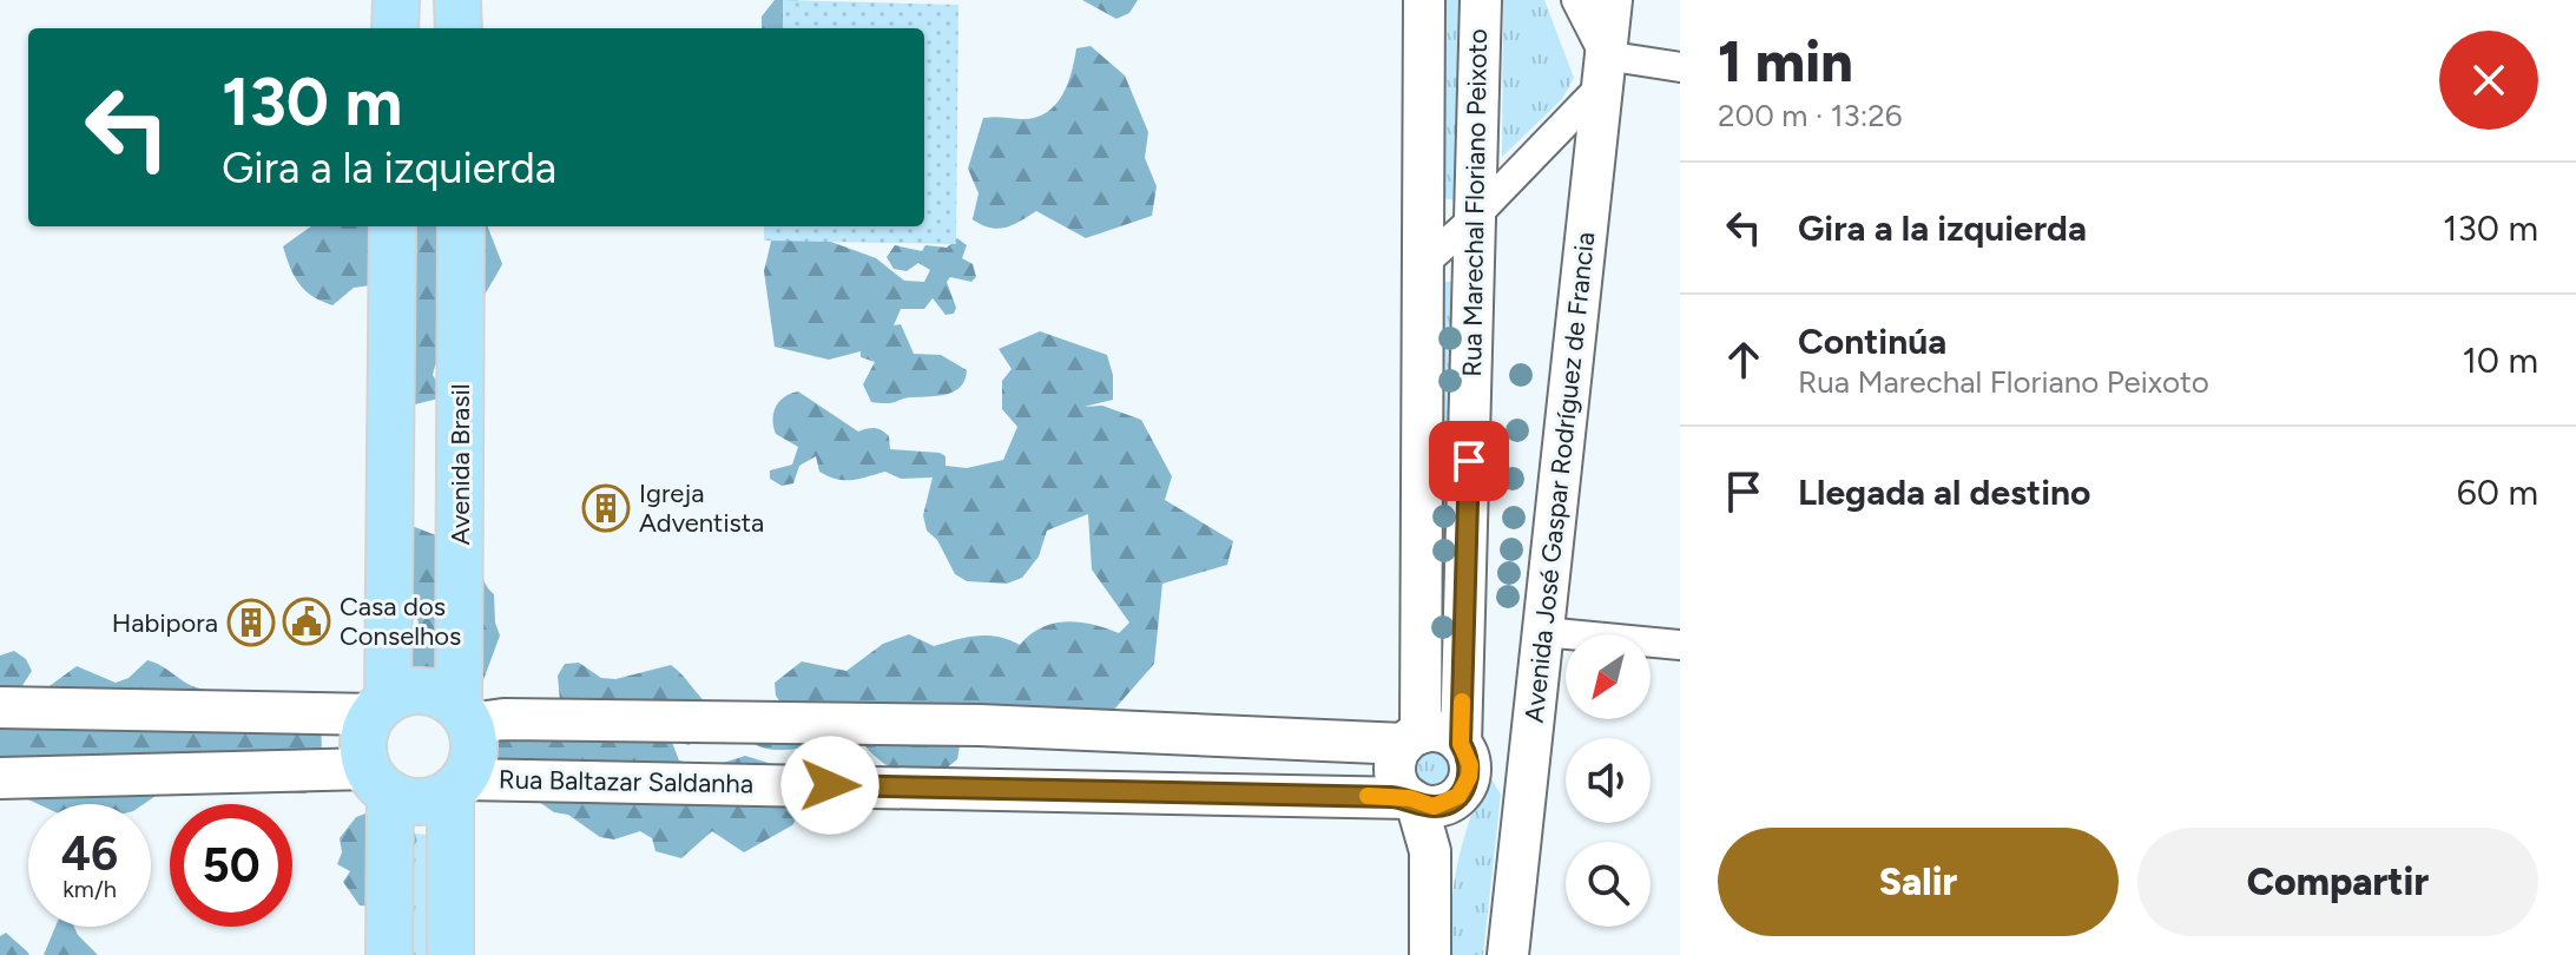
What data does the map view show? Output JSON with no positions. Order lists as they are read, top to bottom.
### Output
{
  "streets": {
    "main road": [
      "Rua Marechal Floriano Peixoto",
      "Avenida Brasil",
      "Avenida José Gaspar Rodríguez de Francia",
      "Rua Baltazar Saldanha"
    ]
  },
  "crossings": [
    ["Rua Marechal Floriano Peixoto", "Rua Baltazar Saldanha"],
    ["Avenida Brasil", "Rua Baltazar Saldanha"]
  ],
  "places": {
    "building": ["Igreja Adventista", "Habipora"],
    "public building": ["Casa dos Conselhos"]
  },
  "north": "bottom left",
  "page": {
    "heading": ["1 min", "200 m · 13:26"],
    "turn": ["130 m", "Gira a la izquierda"],
    "list": [
      {
        "name": "Gira a la izquierda",
        "value": "130 m"
      },
      {
        "name": "Continúa",
        "note": "Rua Marechal Floriano Peixoto",
        "value": "10 m"
      },
      {
        "name": "Llegada al destino",
        "value": "60 m"
      }
    ],
    "speed": "46 km/h",
    "limit": "50",
    "buttons": ["Salir", "Compartir"]
  }
}
